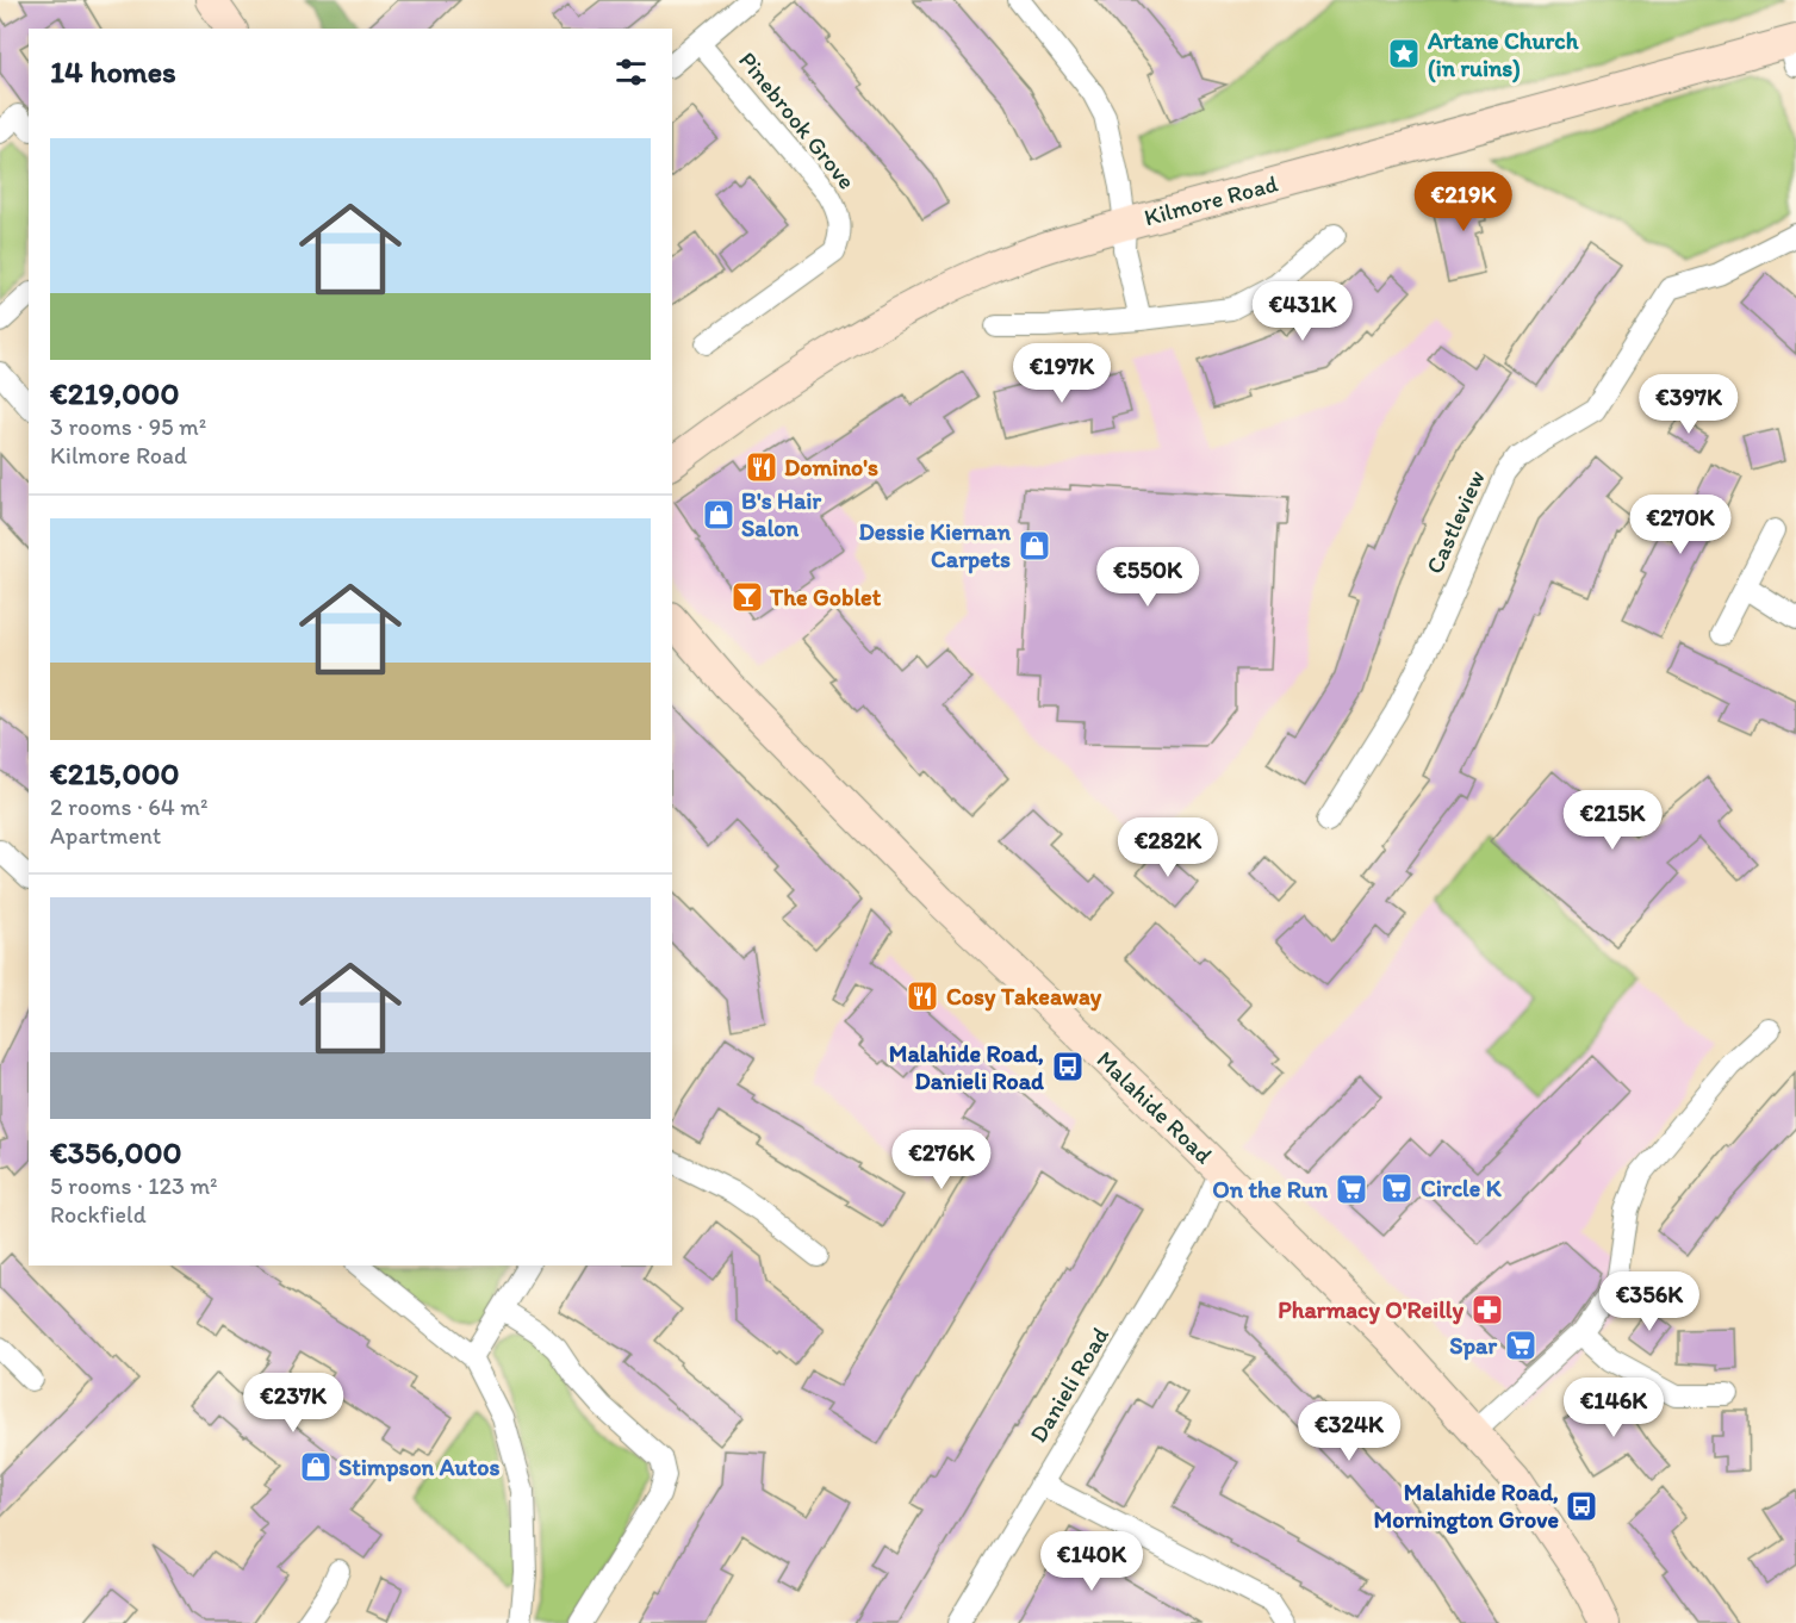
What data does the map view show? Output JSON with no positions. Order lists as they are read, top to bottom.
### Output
{
  "streets": {
    "main road": ["Kilmore Road", "Malahide Road"],
    "street": ["Pinebrook Grove", "Castleview", "Danieli Road"]
  },
  "crossings": [
    ["Malahide Road", "Danieli Road"]
  ],
  "places": {
    "place": ["Artane Church (in ruins)"],
    "restaurant": ["Domino's", "Cosy Takeaway"],
    "shop": ["B's Hair Salon", "Dessie Kiernan Carpets", "Stimpson Autos"],
    "bar": ["The Goblet"],
    "bus stop": ["Malahide Road, Danieli Road", "Malahide Road, Mornington Grove"],
    "supermarket": ["Circle K", "On the Run", "Spar"],
    "pharmacy": ["Pharmacy O'Reilly"]
  },
  "page": {
    "heading": "14 homes",
    "list": [
      {
        "name": "€219,000",
        "note": "3 rooms · 95 m² · Kilmore Road"
      },
      {
        "name": "€215,000",
        "note": "2 rooms · 64 m² · Apartment"
      },
      {
        "name": "€356,000",
        "note": "5 rooms · 123 m² · Rockfield"
      }
    ],
    "price": [
      "€219K",
      "€431K",
      "€197K",
      "€397K",
      "€270K",
      "€550K",
      "€215K",
      "€282K",
      "€276K",
      "€356K",
      "€237K",
      "€146K",
      "€324K",
      "€140K"
    ]
  }
}
